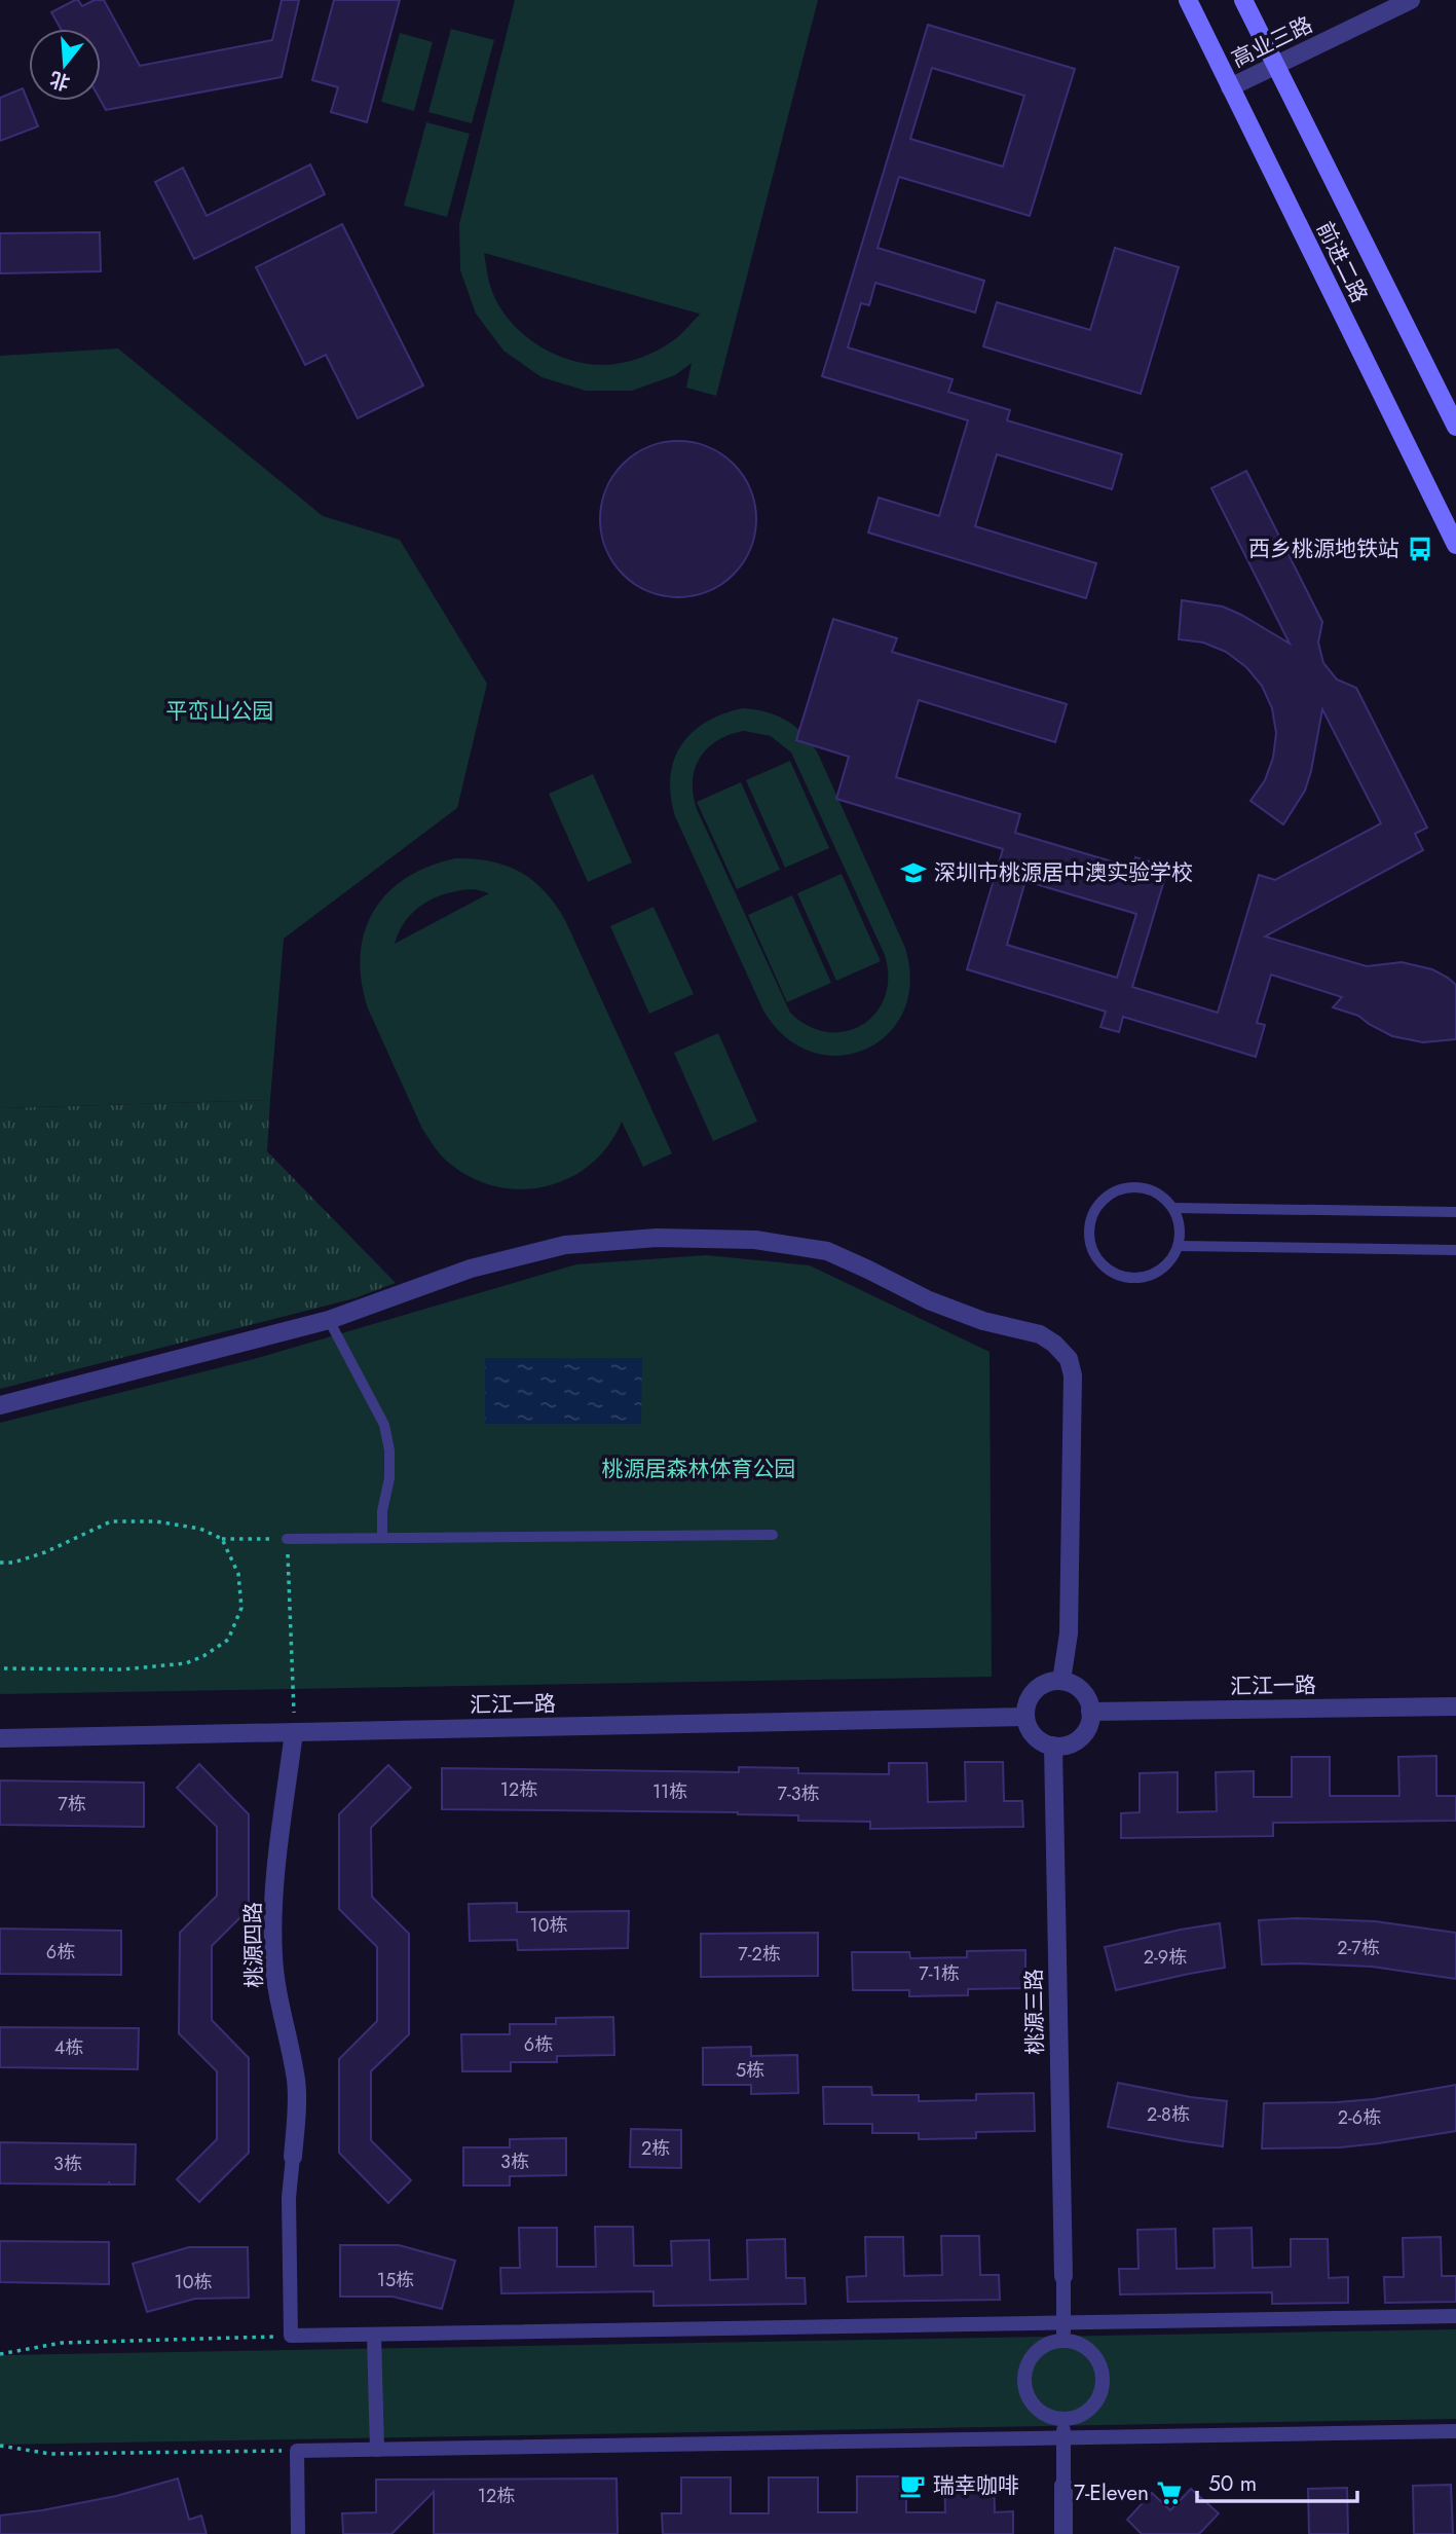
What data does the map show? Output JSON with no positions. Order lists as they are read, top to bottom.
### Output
{
  "streets": {
    "main road": ["前进二路"],
    "street": [
      "高业三路",
      "汇江一路",
      "桃源四路",
      "桃源三路"
    ]
  },
  "crossings": [
    ["高业三路", "前进二路"],
    ["汇江一路", "桃源四路"],
    ["汇江一路", "桃源三路"]
  ],
  "parks": ["平峦山公园", "桃源居森林体育公园"],
  "places": {
    "bus stop": ["西乡桃源地铁站"],
    "school or university": ["深圳市桃源居中澳实验学校"],
    "cafe": ["瑞幸咖啡"],
    "supermarket": ["7-Eleven"]
  },
  "house_numbers": [
    "12栋",
    "11栋",
    "7-3栋",
    "7栋",
    "10栋",
    "2-7栋",
    "6栋",
    "7-2栋",
    "2-9栋",
    "7-1栋",
    "6栋",
    "4栋",
    "5栋",
    "2-8栋",
    "2-6栋",
    "2栋",
    "3栋",
    "3栋",
    "15栋",
    "10栋",
    "12栋"
  ],
  "scale_bar": "50 m",
  "north": "bottom"
}
